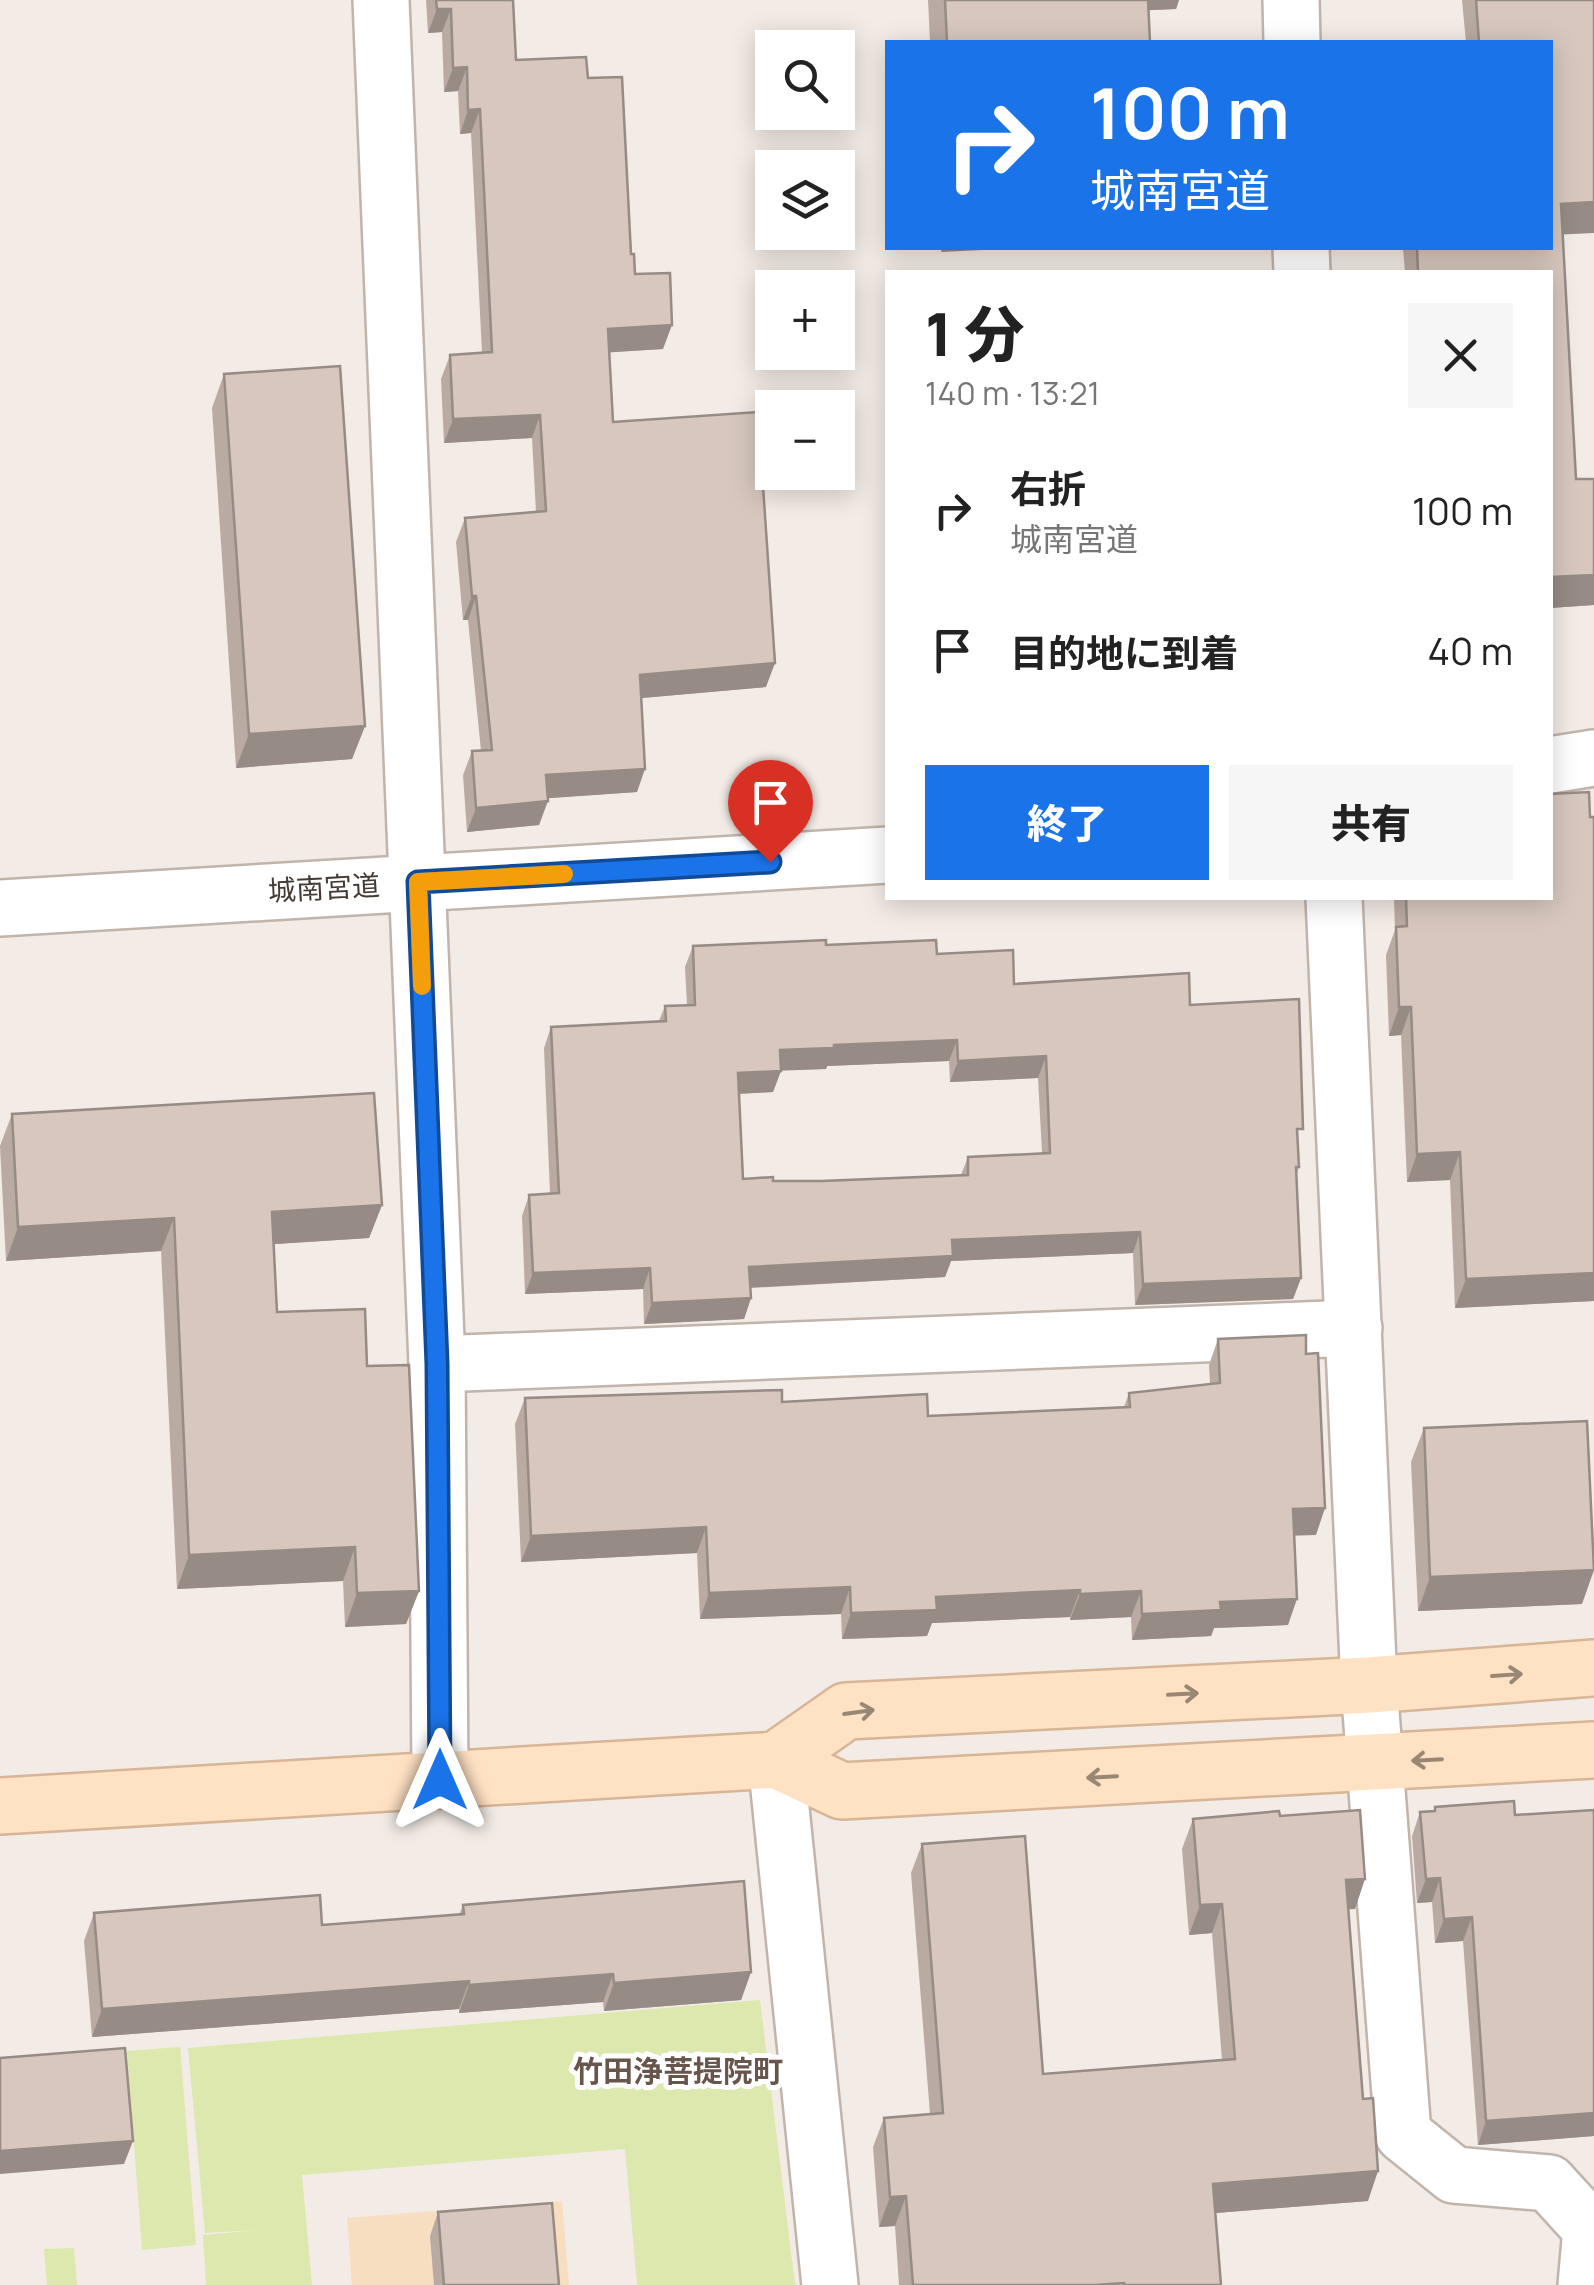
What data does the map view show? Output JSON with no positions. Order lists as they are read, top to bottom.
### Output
{
  "streets": {
    "street": ["城南宮道"]
  },
  "districts": ["竹田浄菩提院町"],
  "page": {
    "map_buttons": ["+", "−"],
    "turn": ["100 m", "城南宮道"],
    "heading": ["1 分", "140 m · 13:21"],
    "list": [
      {
        "name": "右折",
        "note": "城南宮道",
        "value": "100 m"
      },
      {
        "name": "目的地に到着",
        "value": "40 m"
      }
    ],
    "buttons": ["終了", "共有"]
  }
}
